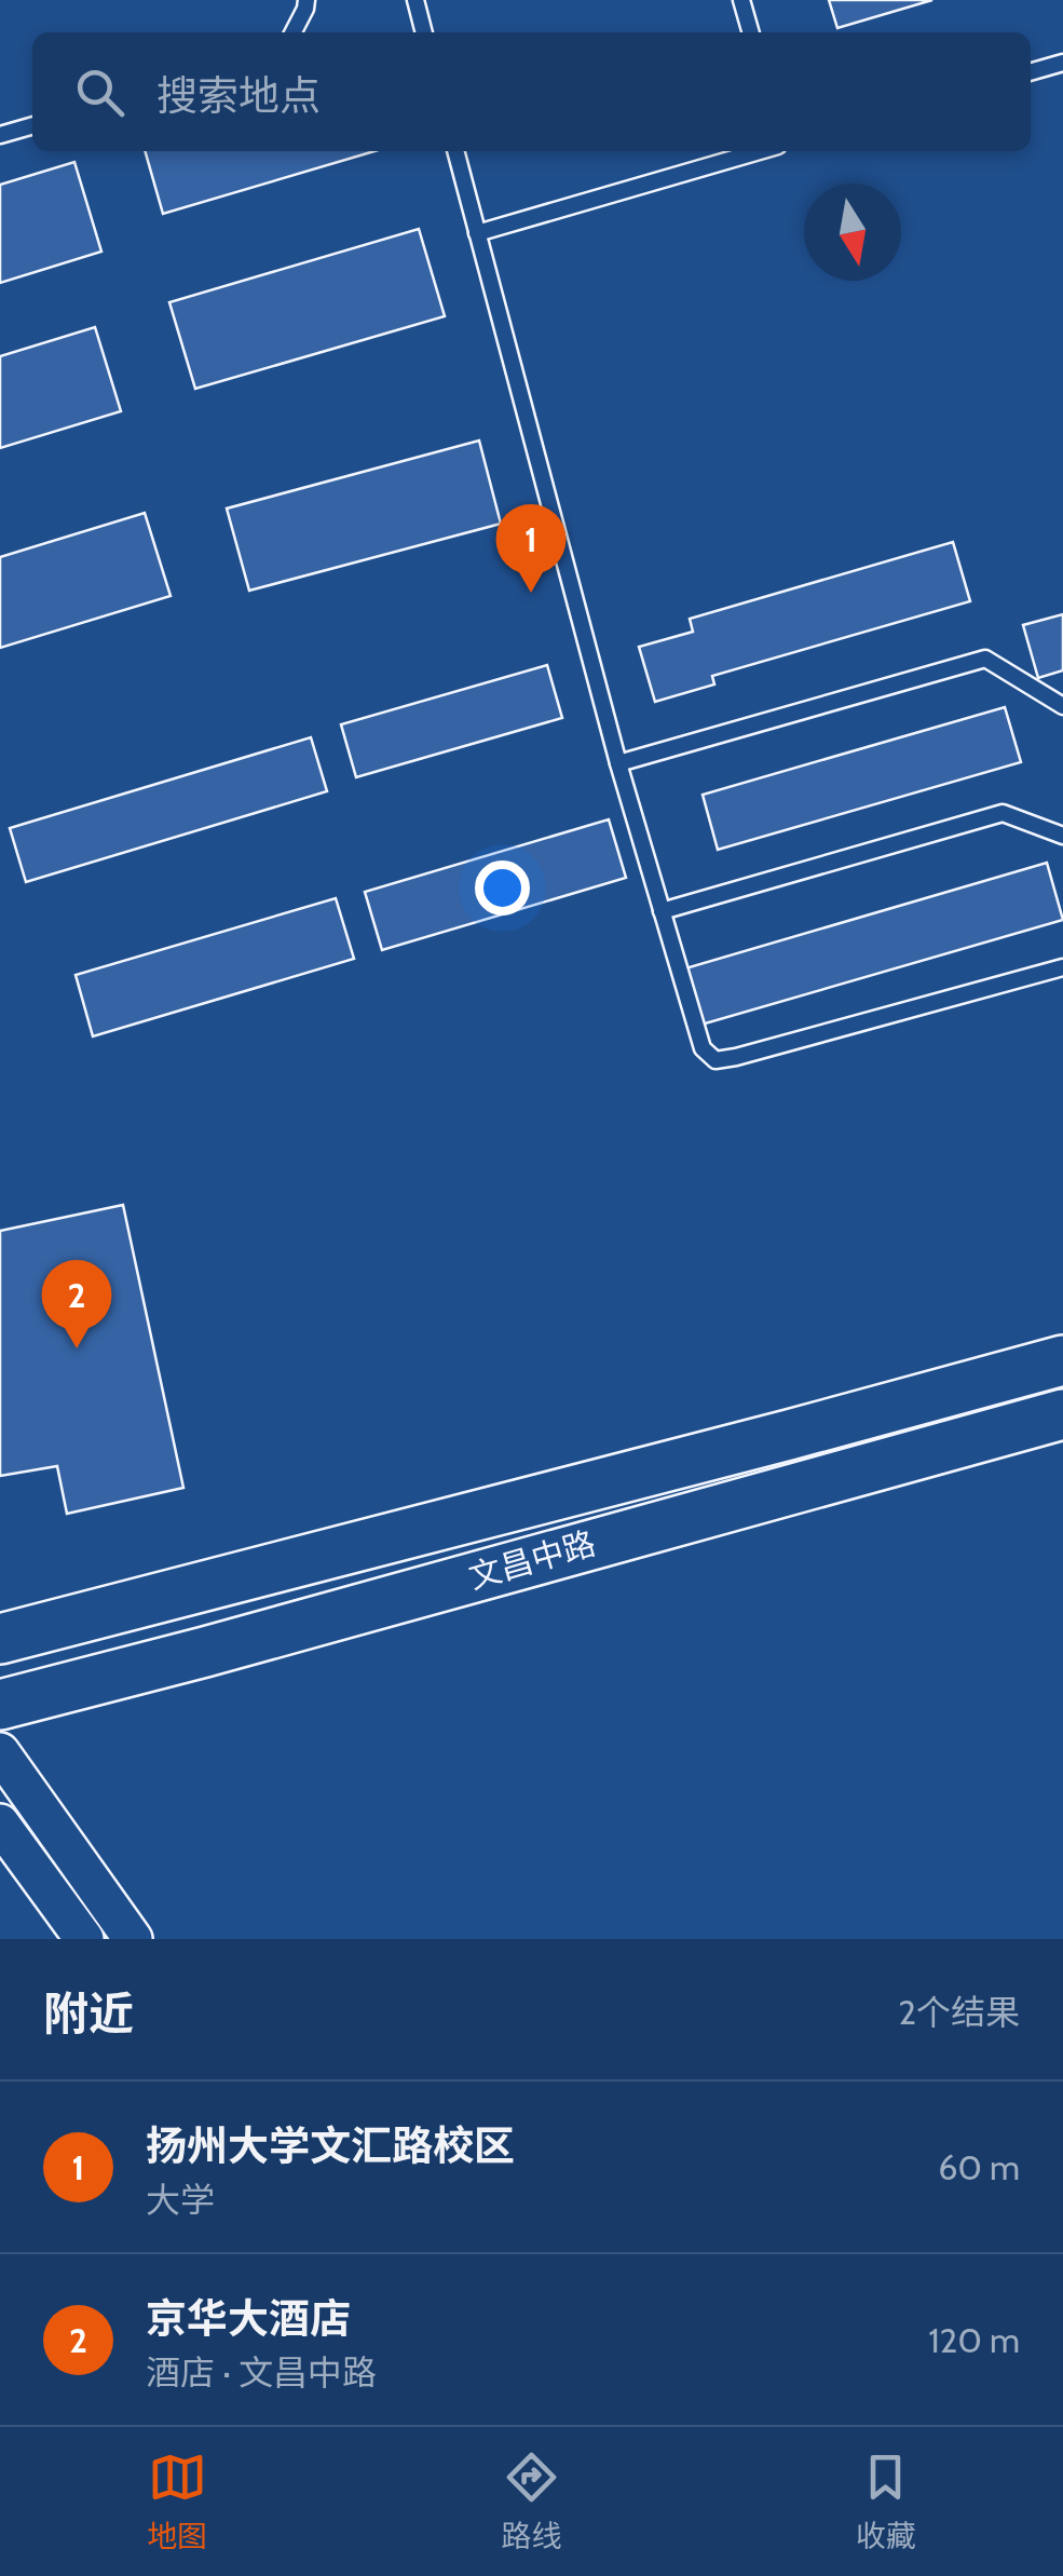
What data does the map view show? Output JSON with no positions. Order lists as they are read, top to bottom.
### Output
{
  "streets": {
    "main road": ["文昌中路"]
  },
  "north": "bottom",
  "page": {
    "search": "搜索地点",
    "pins": ["1", "2"],
    "heading": ["附近", "2个结果"],
    "list": [
      {
        "mark": "1",
        "name": "扬州大学文汇路校区",
        "note": "大学",
        "value": "60 m"
      },
      {
        "mark": "2",
        "name": "京华大酒店",
        "note": "酒店 · 文昌中路",
        "value": "120 m"
      }
    ],
    "nav": ["地图", "路线", "收藏"]
  }
}
